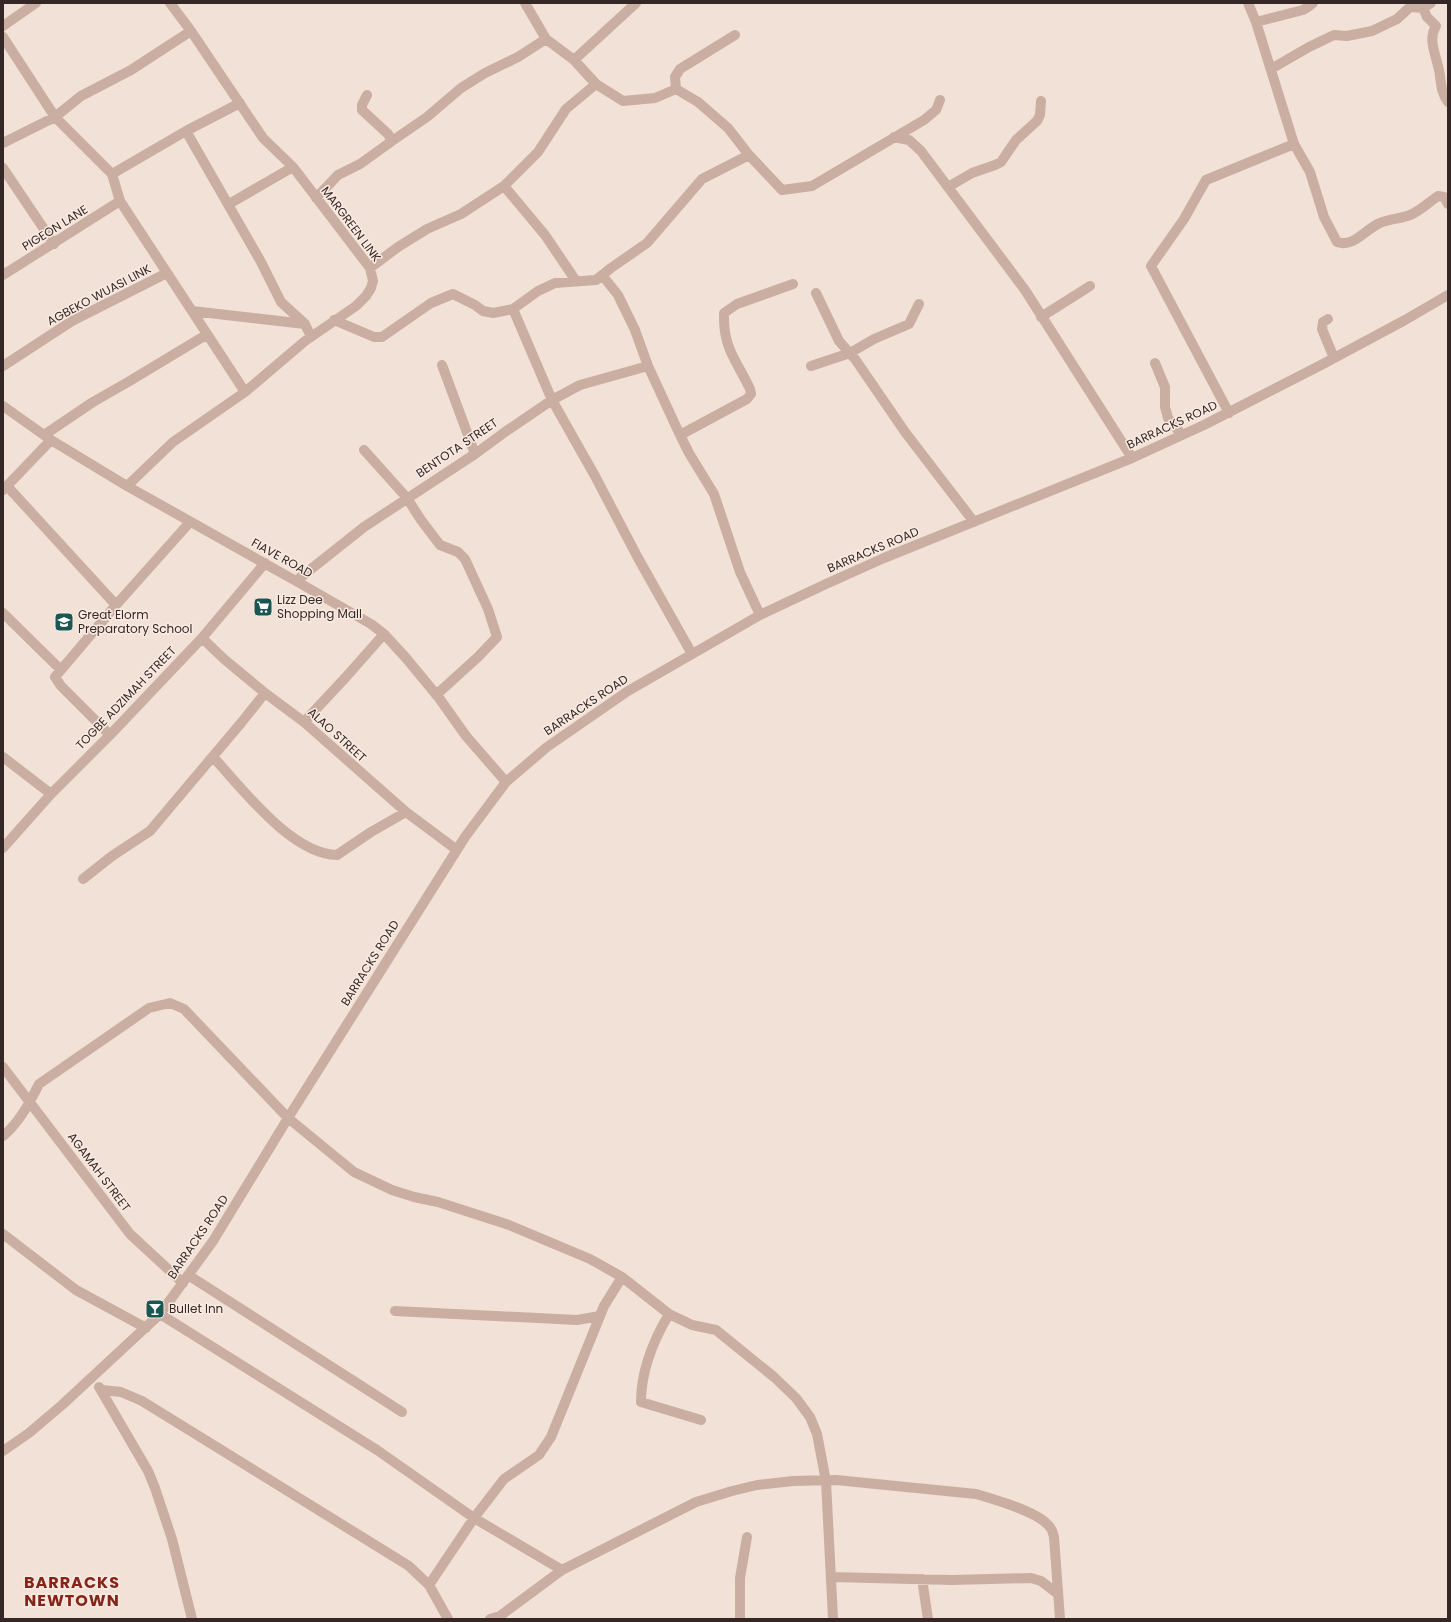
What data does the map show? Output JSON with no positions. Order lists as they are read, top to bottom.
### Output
{
  "streets": {
    "street": [
      "MARGREEN LINK",
      "PIGEON LANE",
      "AGBEKO WUASI LINK",
      "BARRACKS ROAD",
      "BENTOTA STREET",
      "FIAVE ROAD",
      "TOGBE ADZIMAH STREET",
      "ALAO STREET",
      "AGAMAH STREET"
    ]
  },
  "crossings": [
    ["MARGREEN LINK", "FIAVE ROAD"],
    ["BARRACKS ROAD", "FIAVE ROAD"],
    ["BARRACKS ROAD", "ALAO STREET"],
    ["BARRACKS ROAD", "AGAMAH STREET"],
    ["BENTOTA STREET", "FIAVE ROAD"],
    ["FIAVE ROAD", "TOGBE ADZIMAH STREET"],
    ["TOGBE ADZIMAH STREET", "ALAO STREET"]
  ],
  "districts": ["BARRACKS NEWTOWN"],
  "places": {
    "supermarket": ["Lizz Dee Shopping Mall"],
    "school or university": ["Great Elorm Preparatory School"],
    "bar": ["Bullet Inn"]
  }
}
